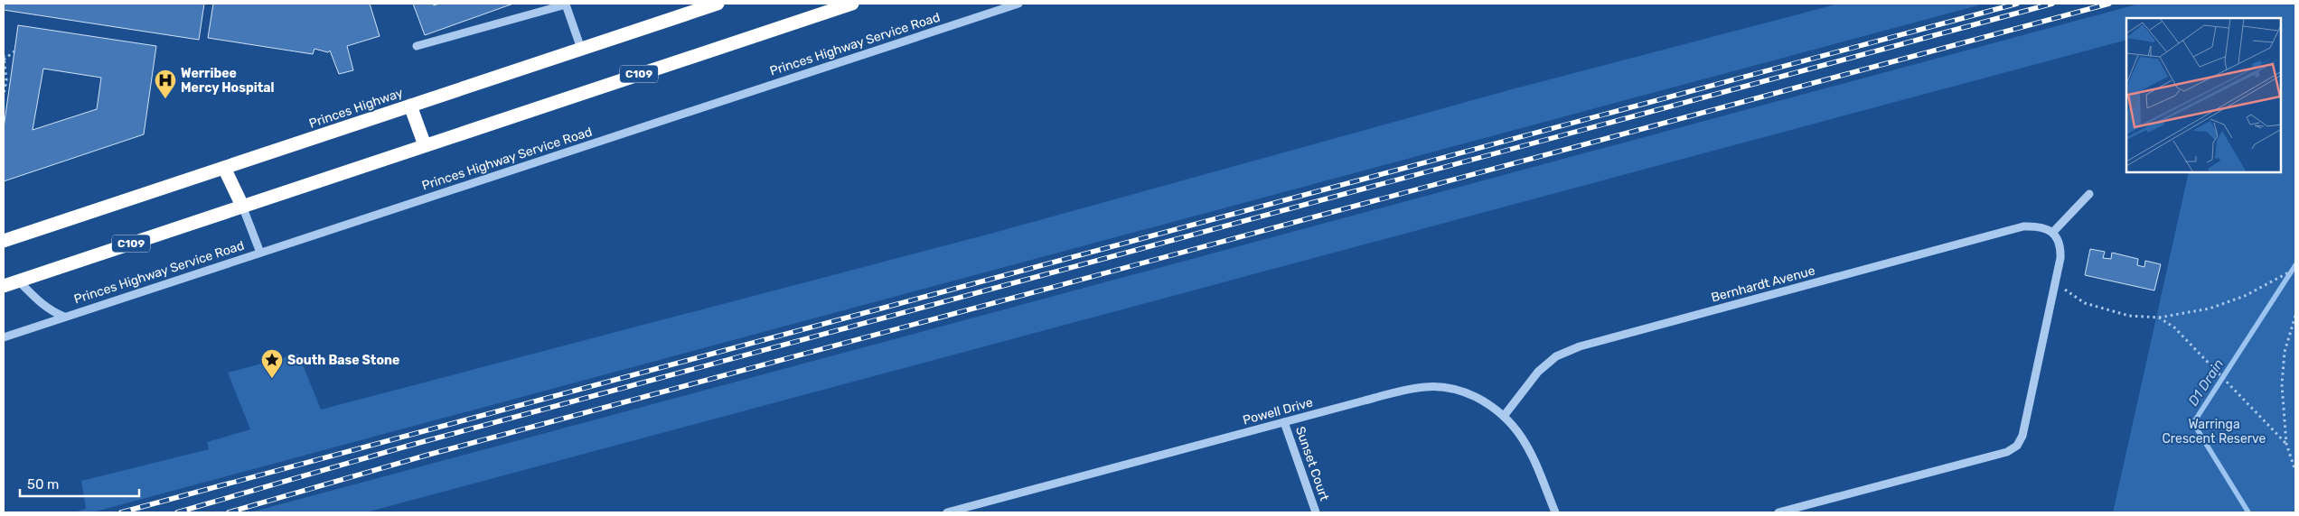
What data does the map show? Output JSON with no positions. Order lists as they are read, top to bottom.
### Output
{
  "streets": {
    "highway": ["C109", "Princes Highway"],
    "street": [
      "Princes Highway Service Road",
      "Bernhardt Avenue",
      "Powell Drive",
      "Sunset Court"
    ]
  },
  "crossings": [
    ["Bernhardt Avenue", "Powell Drive"],
    ["Powell Drive", "Sunset Court"]
  ],
  "water": ["D1 Drain"],
  "parks": ["Warringa Crescent Reserve"],
  "places": {
    "hospital": ["Werribee Mercy Hospital"],
    "place": ["South Base Stone"]
  },
  "scale_bar": "50 m"
}
